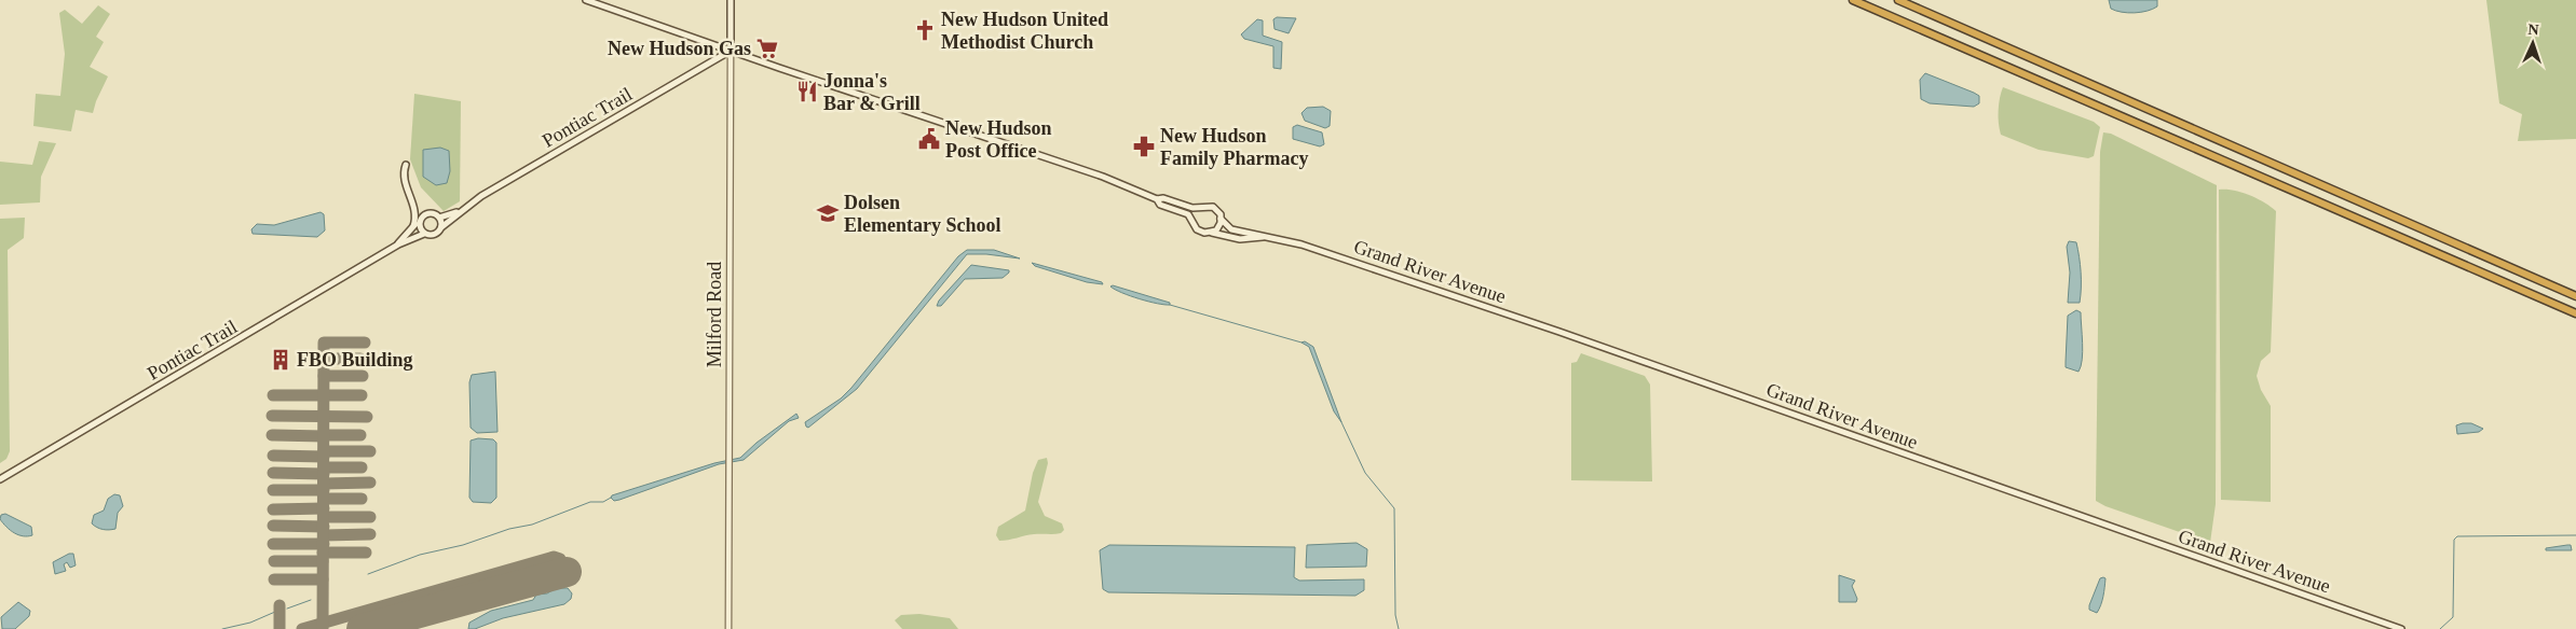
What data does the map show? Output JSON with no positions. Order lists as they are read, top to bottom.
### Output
{
  "streets": {
    "main road": ["Pontiac Trail", "Grand River Avenue", "Milford Road"]
  },
  "crossings": [
    ["Pontiac Trail", "Milford Road"]
  ],
  "places": {
    "church": ["New Hudson United Methodist Church"],
    "supermarket": ["New Hudson Gas"],
    "restaurant": ["Jonna's Bar & Grill"],
    "public building": ["New Hudson Post Office"],
    "pharmacy": ["New Hudson Family Pharmacy"],
    "school or university": ["Dolsen Elementary School"],
    "building": ["FBO Building"]
  },
  "north": "top"
}
